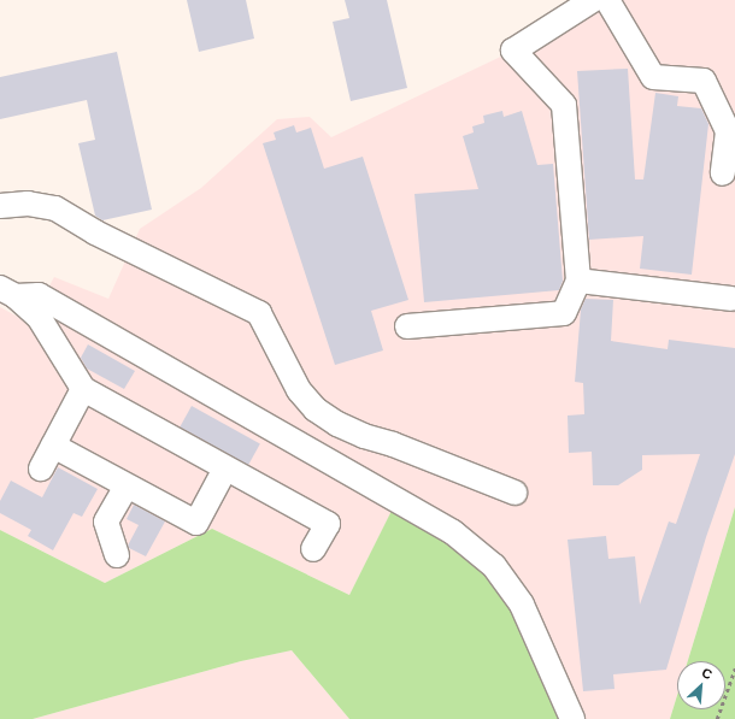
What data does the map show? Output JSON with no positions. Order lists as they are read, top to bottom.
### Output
{
  "north": "top right"
}
